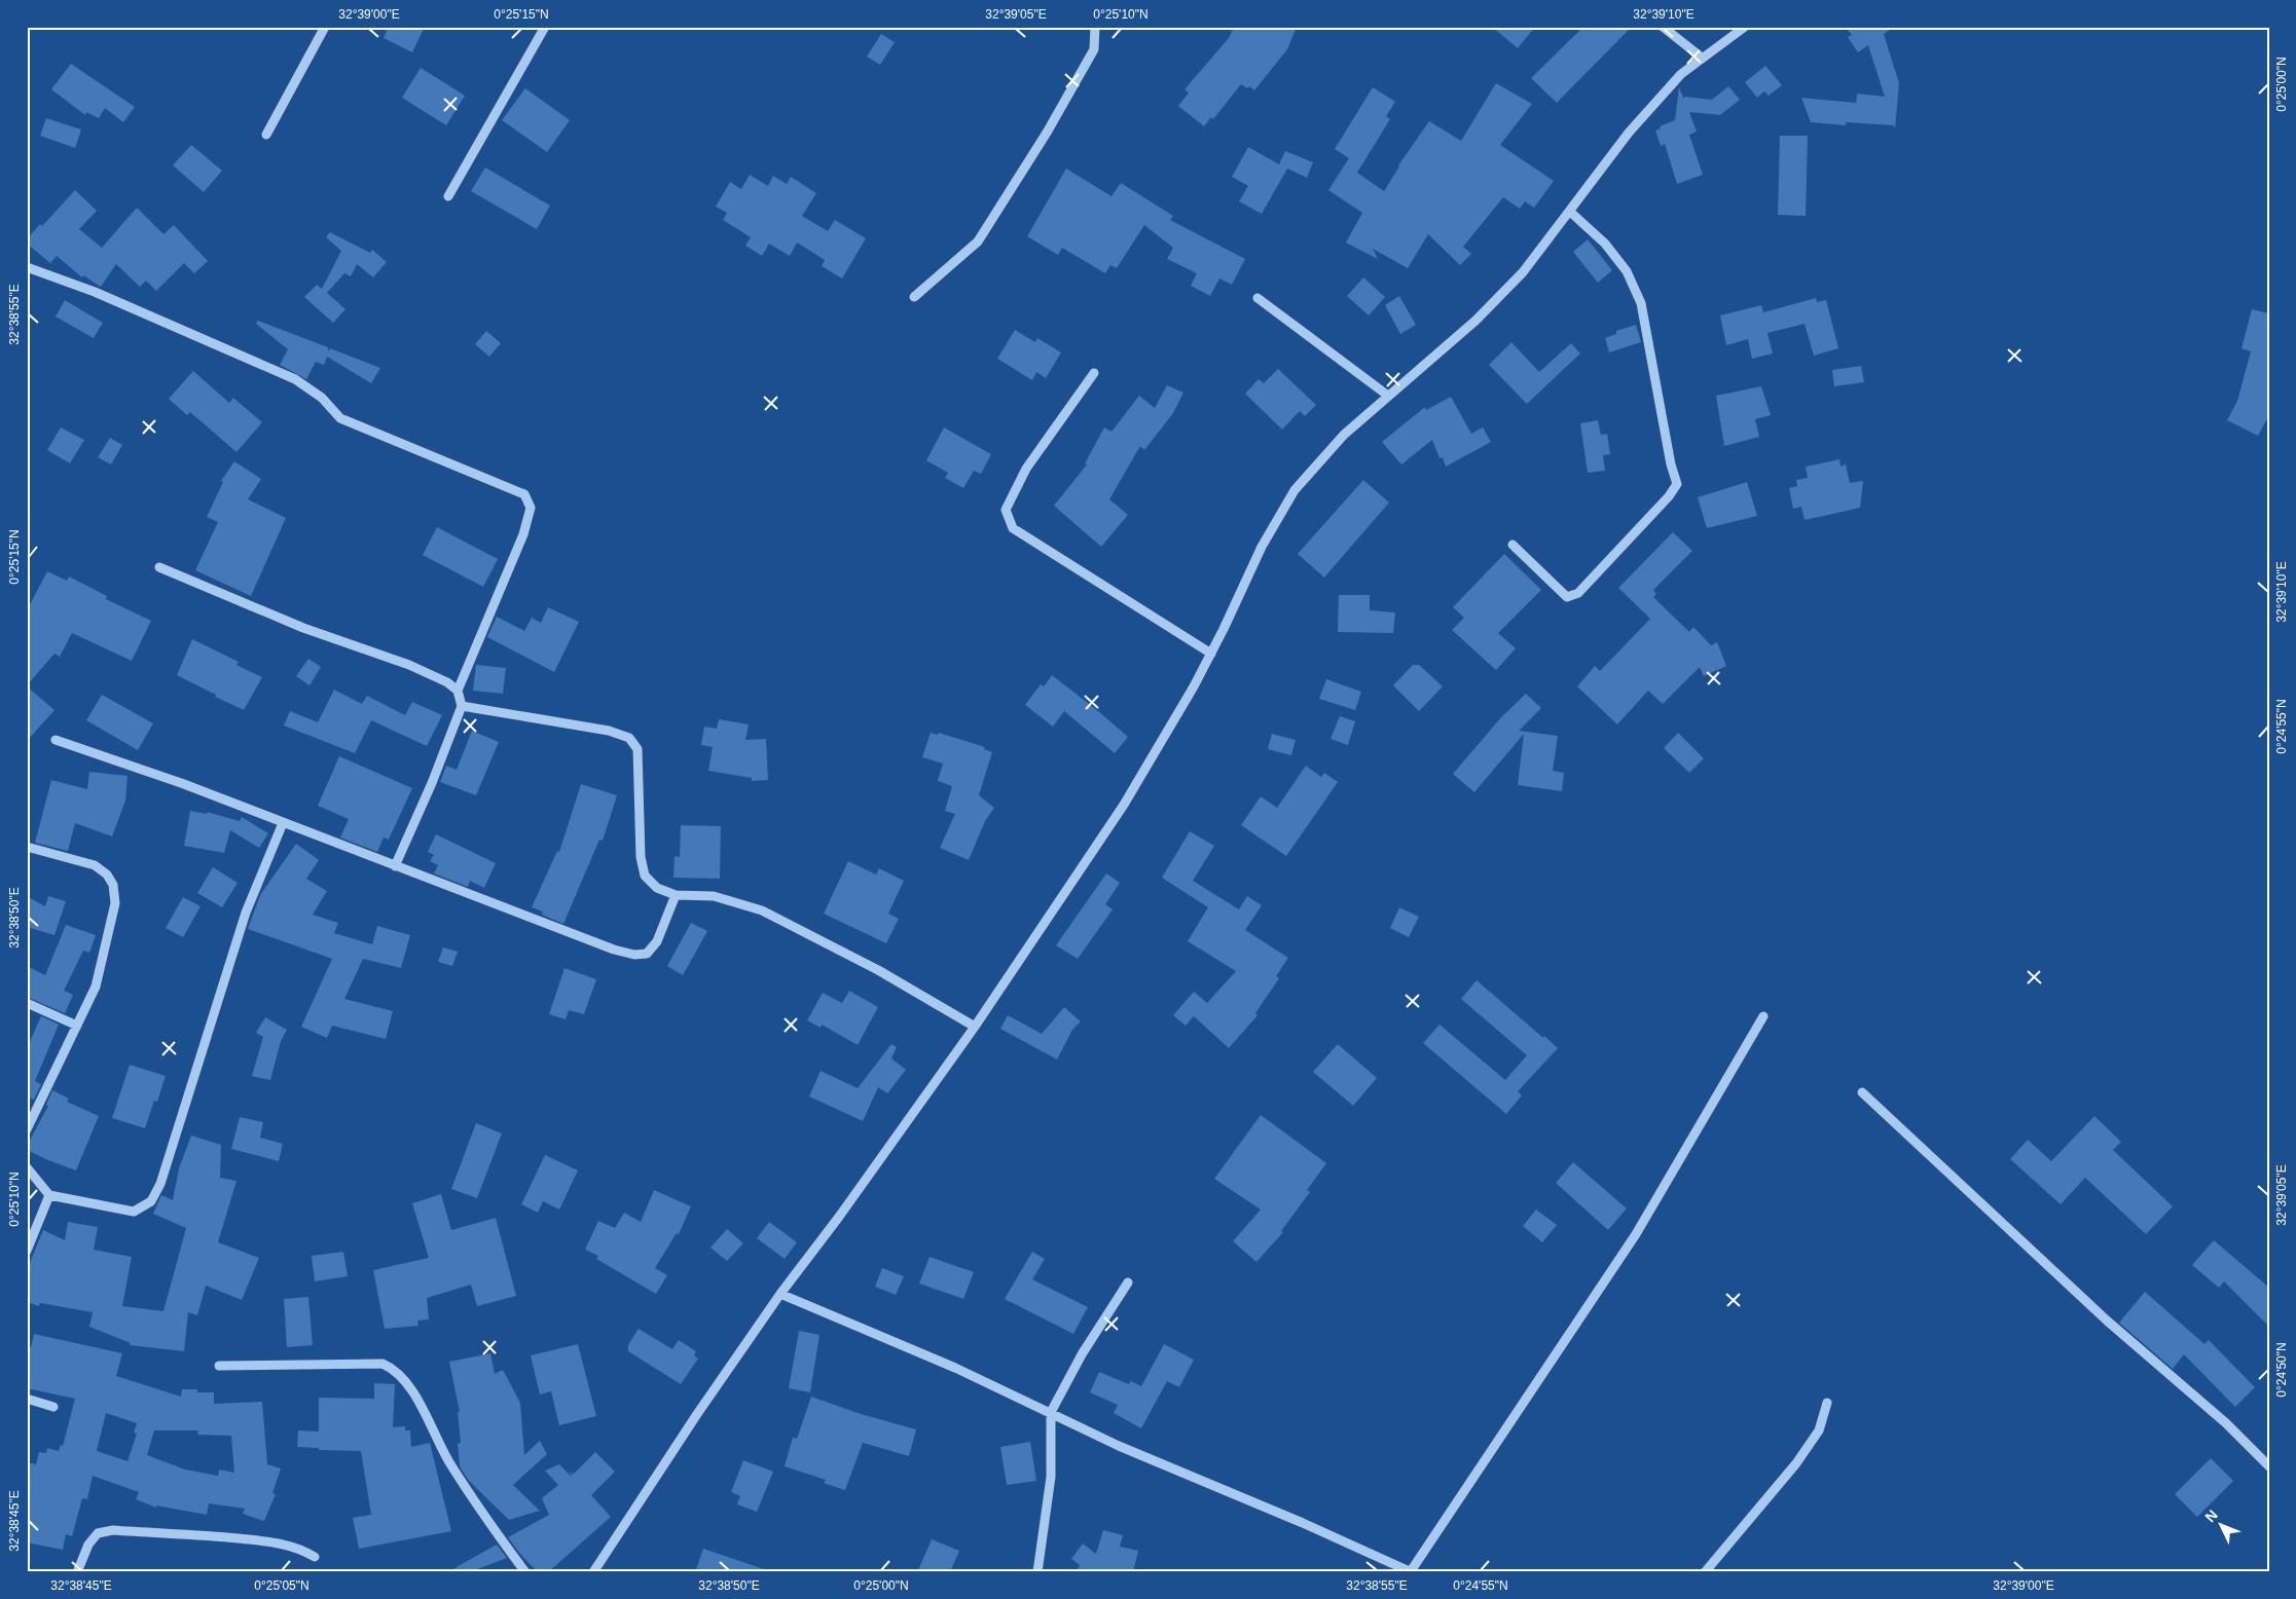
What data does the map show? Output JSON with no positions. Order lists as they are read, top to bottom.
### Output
{
  "north": "top left",
  "coordinates": [
    "32°39'00\"E",
    "0°25'15\"N",
    "32°39'05\"E",
    "0°25'10\"N",
    "32°39'10\"E",
    "0°25'00\"N",
    "32°38'55\"E",
    "0°24'55\"N",
    "32°38'50\"E",
    "0°24'50\"N",
    "32°38'45\"E",
    "0°25'05\"N"
  ]
}
